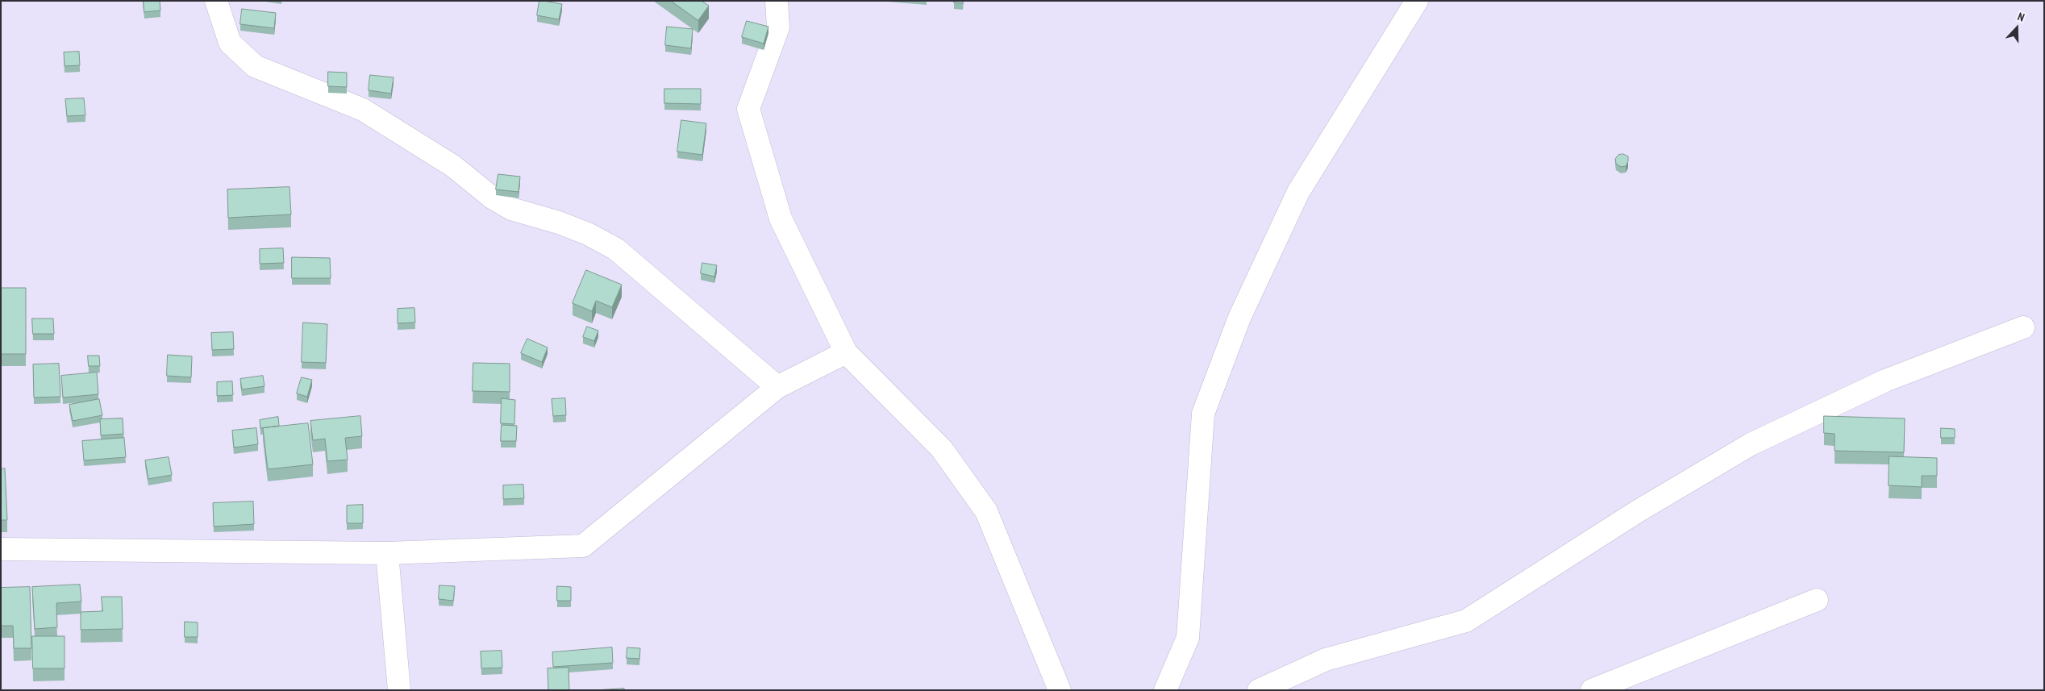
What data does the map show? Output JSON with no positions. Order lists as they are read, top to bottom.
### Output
{
  "north": "top"
}
